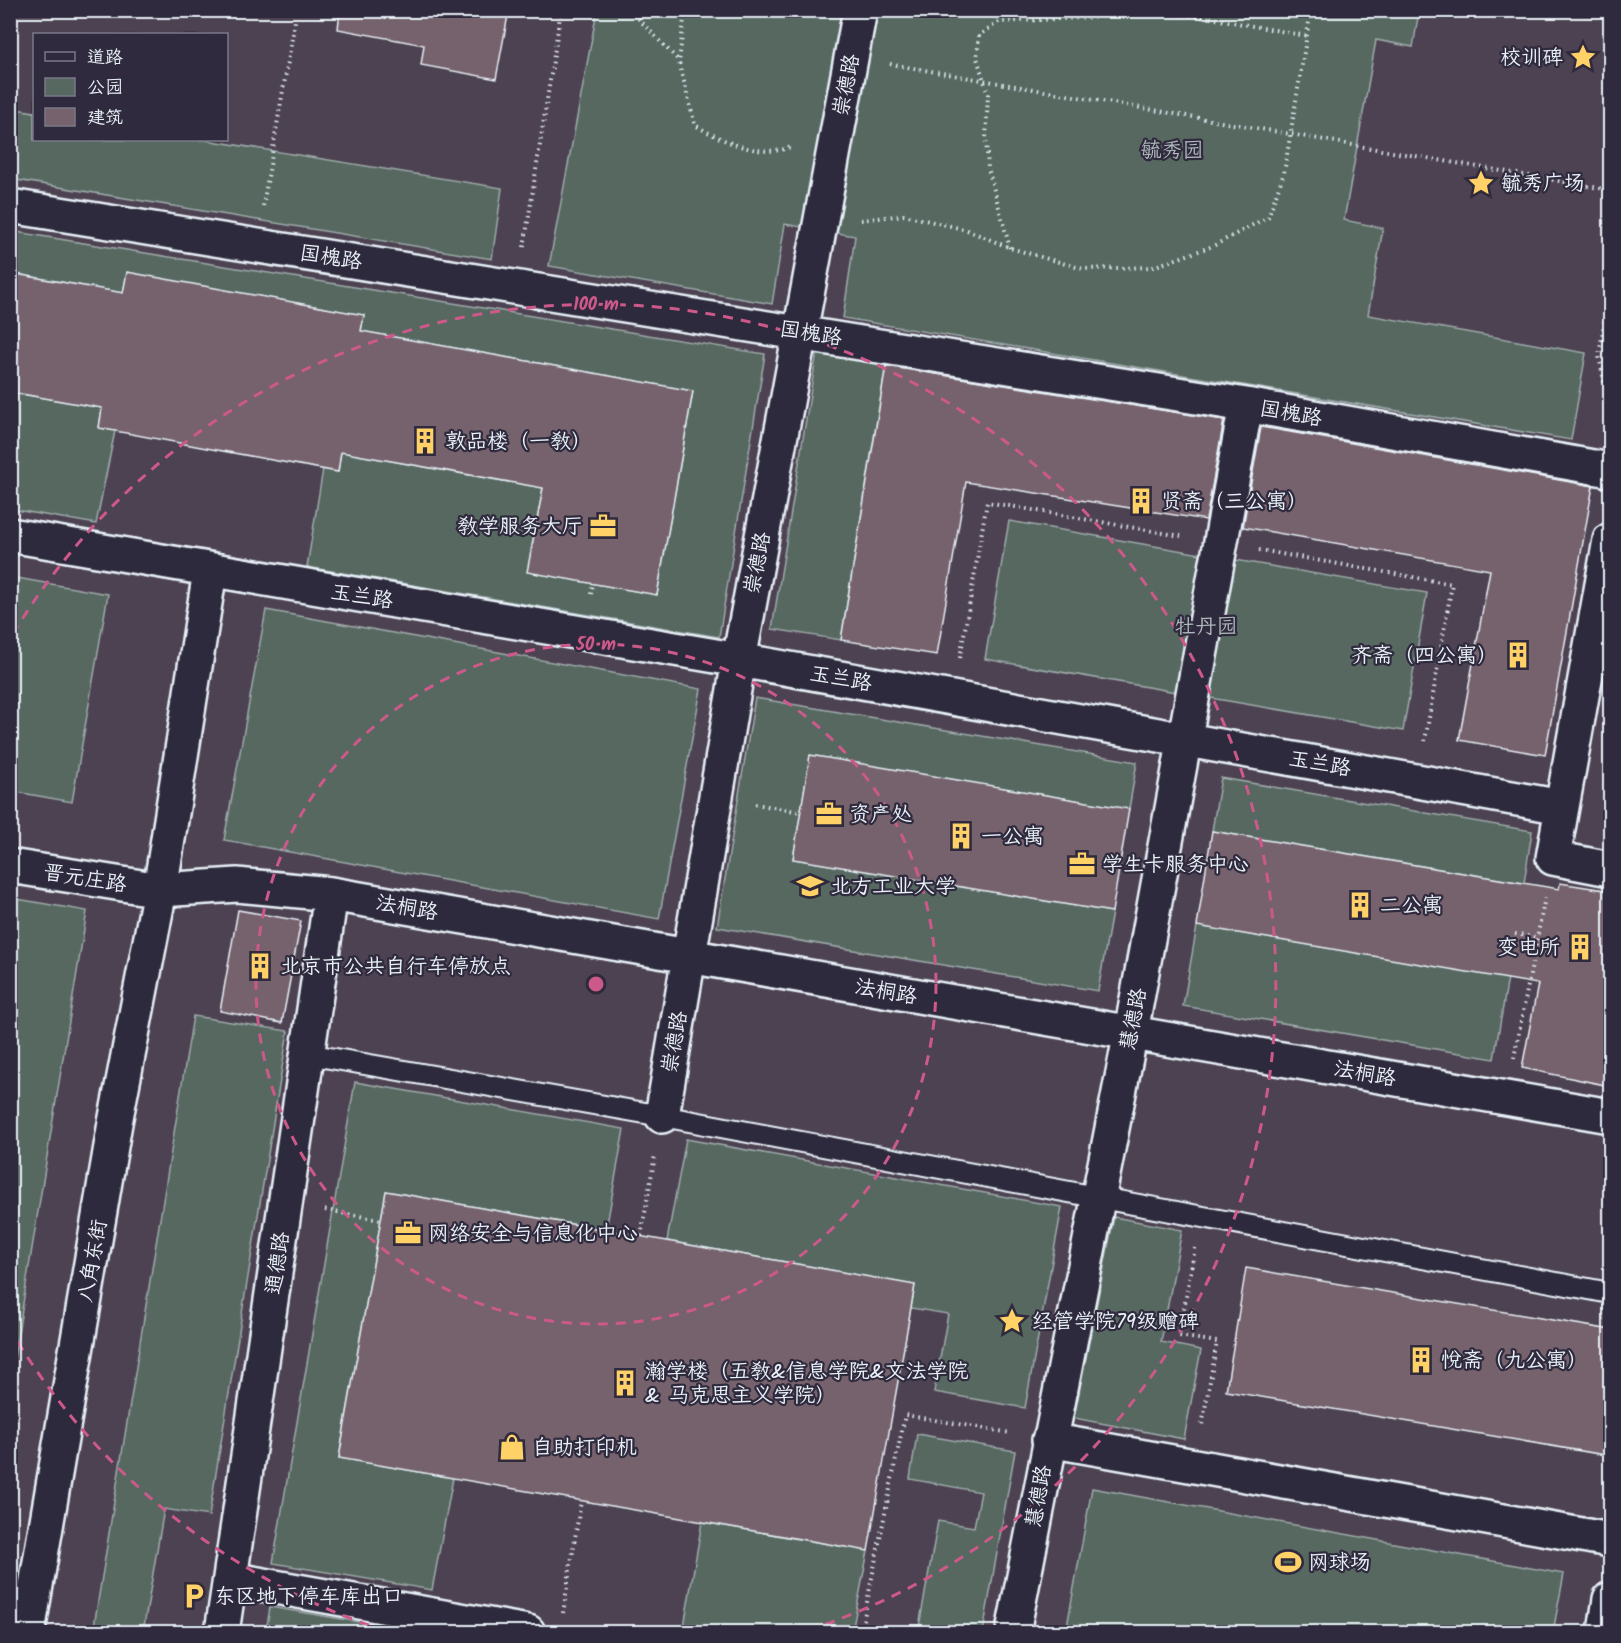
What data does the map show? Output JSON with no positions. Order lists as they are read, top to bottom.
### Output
{
  "streets": {
    "street": [
      "崇德路",
      "国槐路",
      "玉兰路",
      "晋元庄路",
      "法桐路",
      "慧德路",
      "八角东街",
      "通德路"
    ]
  },
  "crossings": [
    ["崇德路", "国槐路"],
    ["崇德路", "玉兰路"],
    ["崇德路", "法桐路"],
    ["国槐路", "慧德路"],
    ["玉兰路", "慧德路"],
    ["玉兰路", "八角东街"],
    ["晋元庄路", "法桐路"],
    ["晋元庄路", "八角东街"],
    ["法桐路", "慧德路"],
    ["法桐路", "八角东街"],
    ["法桐路", "通德路"]
  ],
  "parks": ["毓秀园", "牡丹园"],
  "places": {
    "place": ["校训碑", "毓秀广场", "经管学院79级赠碑"],
    "building": [
      "敦品楼（一教）",
      "贤斋（三公寓）",
      "齐斋（四公寓）",
      "一公寓",
      "二公寓",
      "变电所",
      "北京市公共自行车停放点",
      "悦斋（九公寓）",
      "瀚学楼（五教&信息学院&文法学院 & 马克思主义学院）"
    ],
    "office": [
      "教学服务大厅",
      "资产处",
      "学生卡服务中心",
      "网络安全与信息化中心"
    ],
    "school or university": ["北方工业大学"],
    "shop": ["自助打印机"],
    "sports": ["网球场"],
    "parking": ["东区地下停车库出口"]
  },
  "legend": ["道路", "公园", "建筑"],
  "rings": ["100 m", "50 m"]
}
